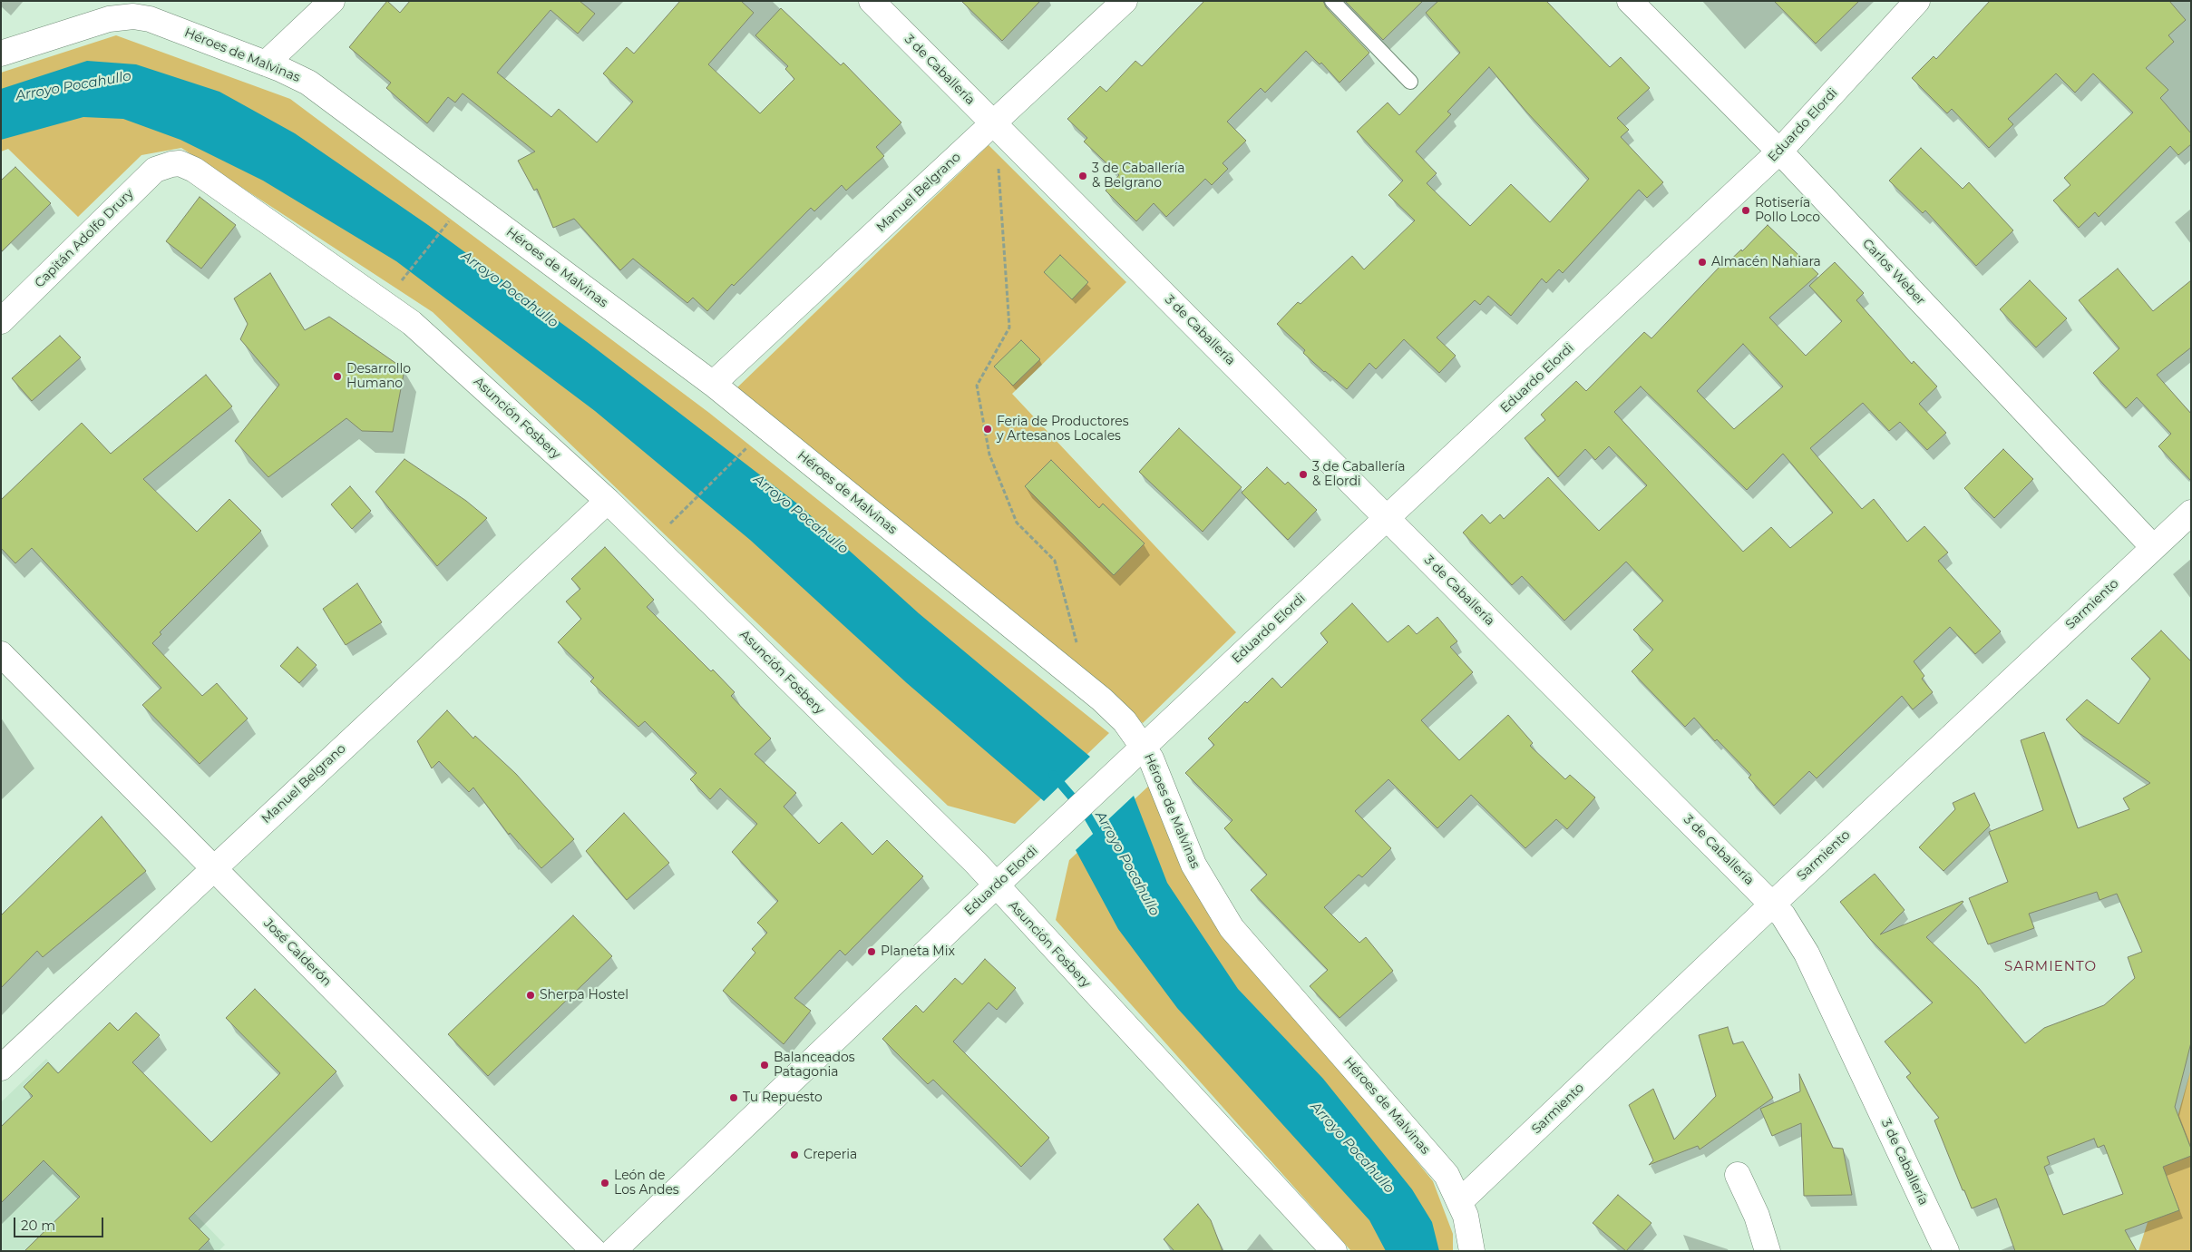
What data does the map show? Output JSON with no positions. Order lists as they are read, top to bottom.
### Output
{
  "streets": {
    "street": [
      "Héroes de Malvinas",
      "3 de Caballería",
      "Eduardo Elordi",
      "Manuel Belgrano",
      "Capitán Adolfo Drury",
      "Carlos Weber",
      "Asunción Fosbery",
      "Sarmiento",
      "José Calderón"
    ]
  },
  "crossings": [
    ["Héroes de Malvinas", "Eduardo Elordi"],
    ["Héroes de Malvinas", "Manuel Belgrano"],
    ["Héroes de Malvinas", "Sarmiento"],
    ["3 de Caballería", "Eduardo Elordi"],
    ["3 de Caballería", "Manuel Belgrano"],
    ["3 de Caballería", "Sarmiento"],
    ["Eduardo Elordi", "Carlos Weber"],
    ["Eduardo Elordi", "Asunción Fosbery"],
    ["Manuel Belgrano", "Asunción Fosbery"],
    ["Manuel Belgrano", "José Calderón"],
    ["Capitán Adolfo Drury", "Asunción Fosbery"],
    ["Carlos Weber", "Sarmiento"]
  ],
  "districts": ["SARMIENTO"],
  "water": ["Arroyo Pocahullo"],
  "places": [
    "3 de Caballería & Belgrano",
    "Rotisería Pollo Loco",
    "Almacén Nahiara",
    "Desarrollo Humano",
    "Feria de Productores y Artesanos Locales",
    "3 de Caballería & Elordi",
    "Planeta Mix",
    "Sherpa Hostel",
    "Balanceados Patagonia",
    "Tu Repuesto",
    "Creperia",
    "León de Los Andes"
  ],
  "scale_bar": "20 m"
}
